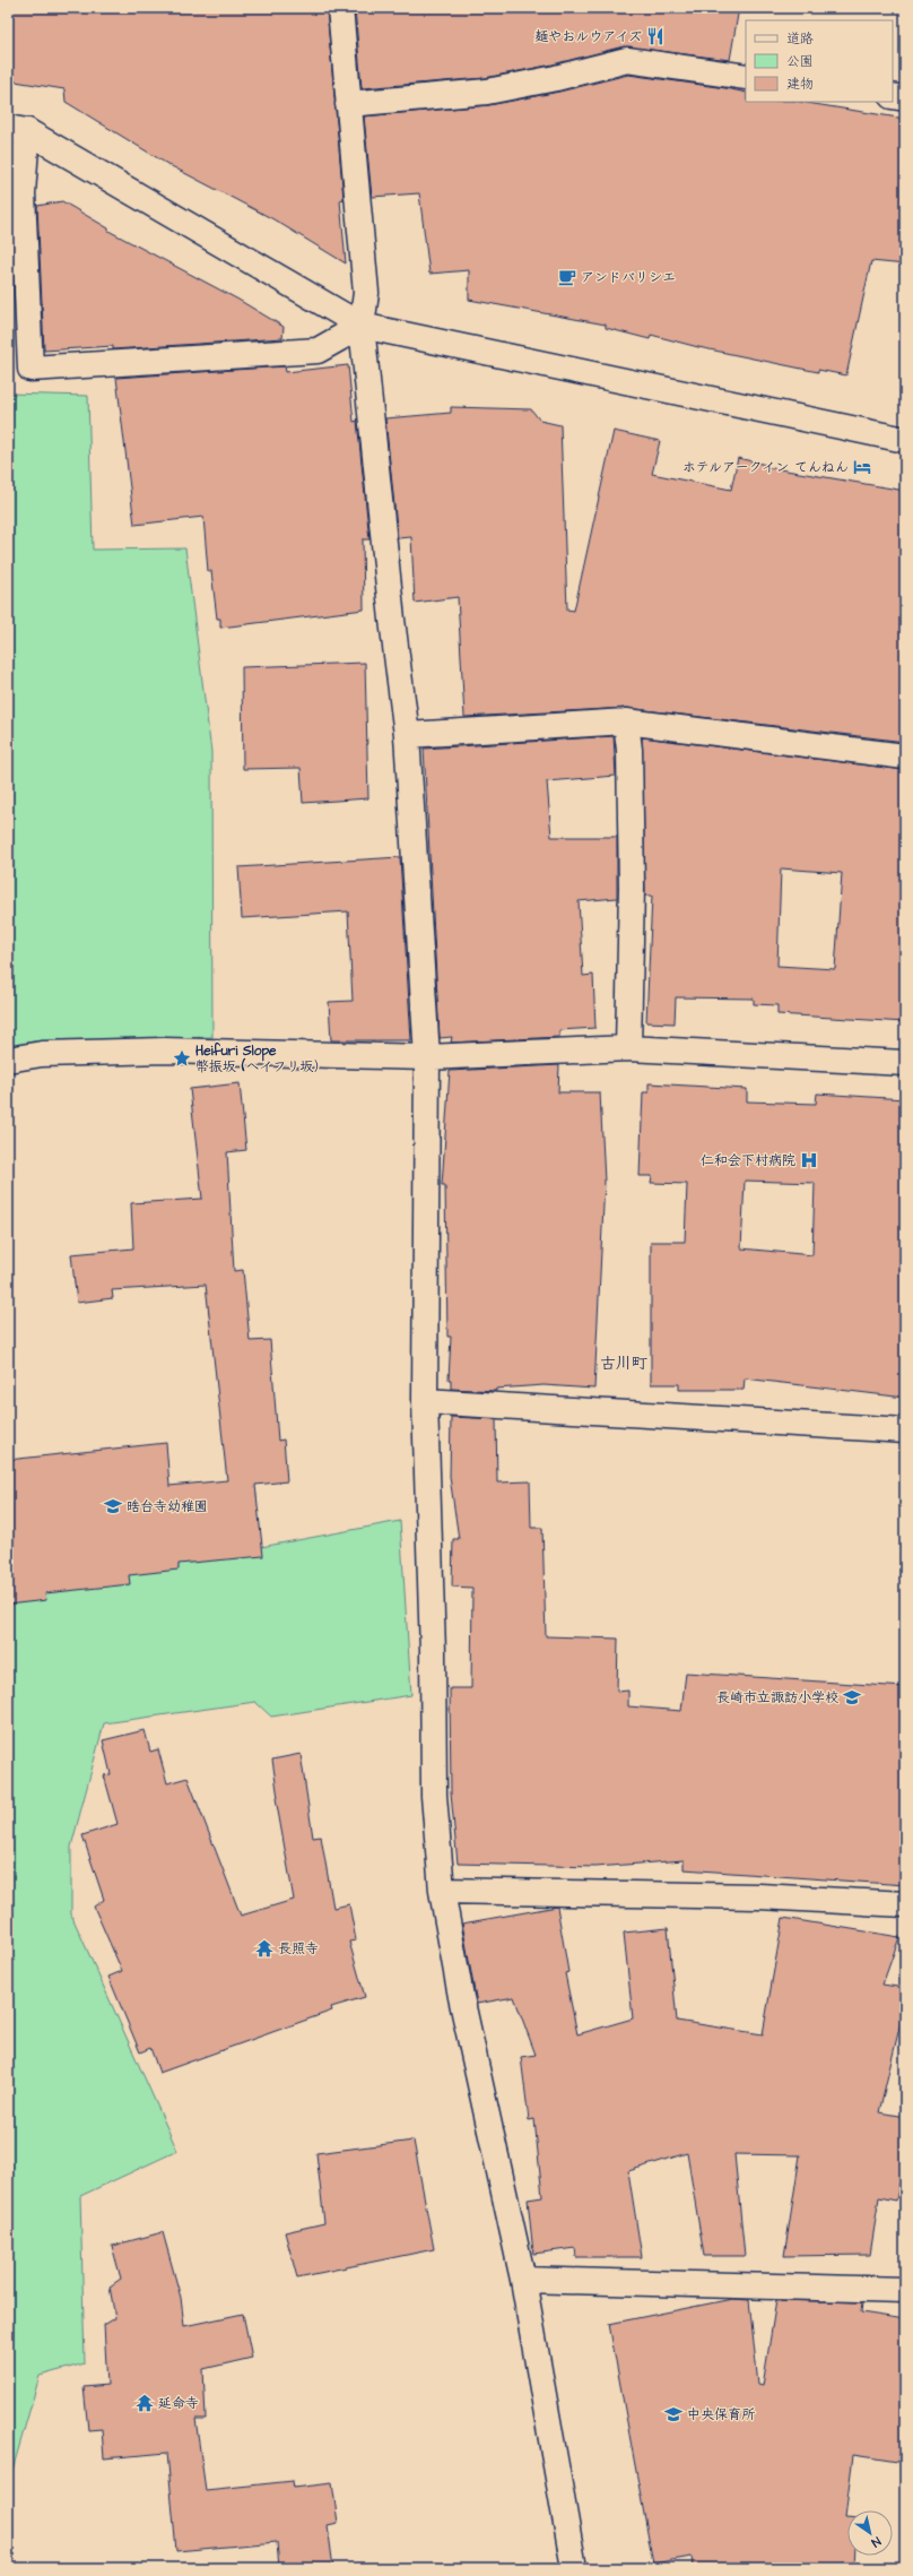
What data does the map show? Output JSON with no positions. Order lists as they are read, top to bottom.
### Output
{
  "districts": ["古川町"],
  "places": {
    "restaurant": ["麺やおルウアイズ"],
    "cafe": ["アンドバリシエ"],
    "hotel": ["ホテルアークイン てんねん"],
    "place": ["Heifuri Slope 幣振坂 (ヘイフリ坂）"],
    "hospital": ["仁和会下村病院"],
    "school or university": ["晧台寺幼稚園", "長崎市立諏訪小学校", "中央保育所"],
    "temple": ["長照寺", "延命寺"]
  },
  "legend": ["道路", "公園", "建物"],
  "north": "bottom right"
}
